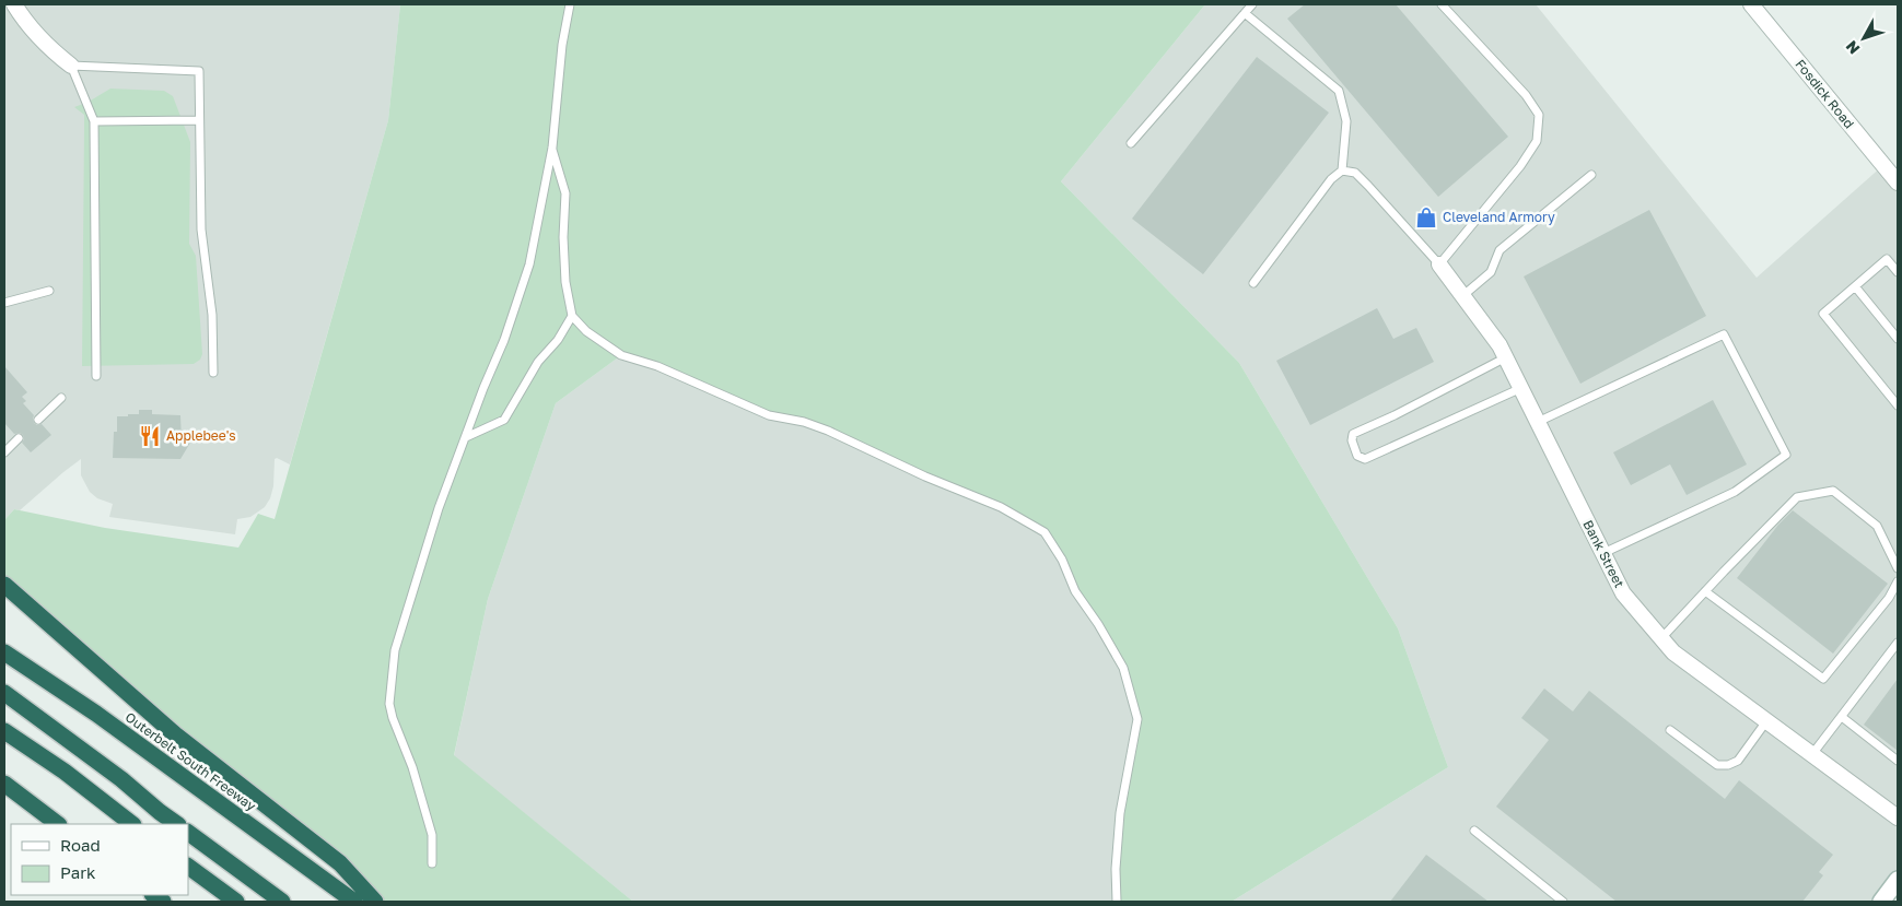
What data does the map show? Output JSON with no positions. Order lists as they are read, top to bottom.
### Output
{
  "streets": {
    "highway": ["Outerbelt South Freeway"],
    "street": ["Fosdick Road", "Bank Street"]
  },
  "places": {
    "shop": ["Cleveland Armory"],
    "restaurant": ["Applebee's"]
  },
  "legend": ["Road", "Park"],
  "north": "bottom left"
}
